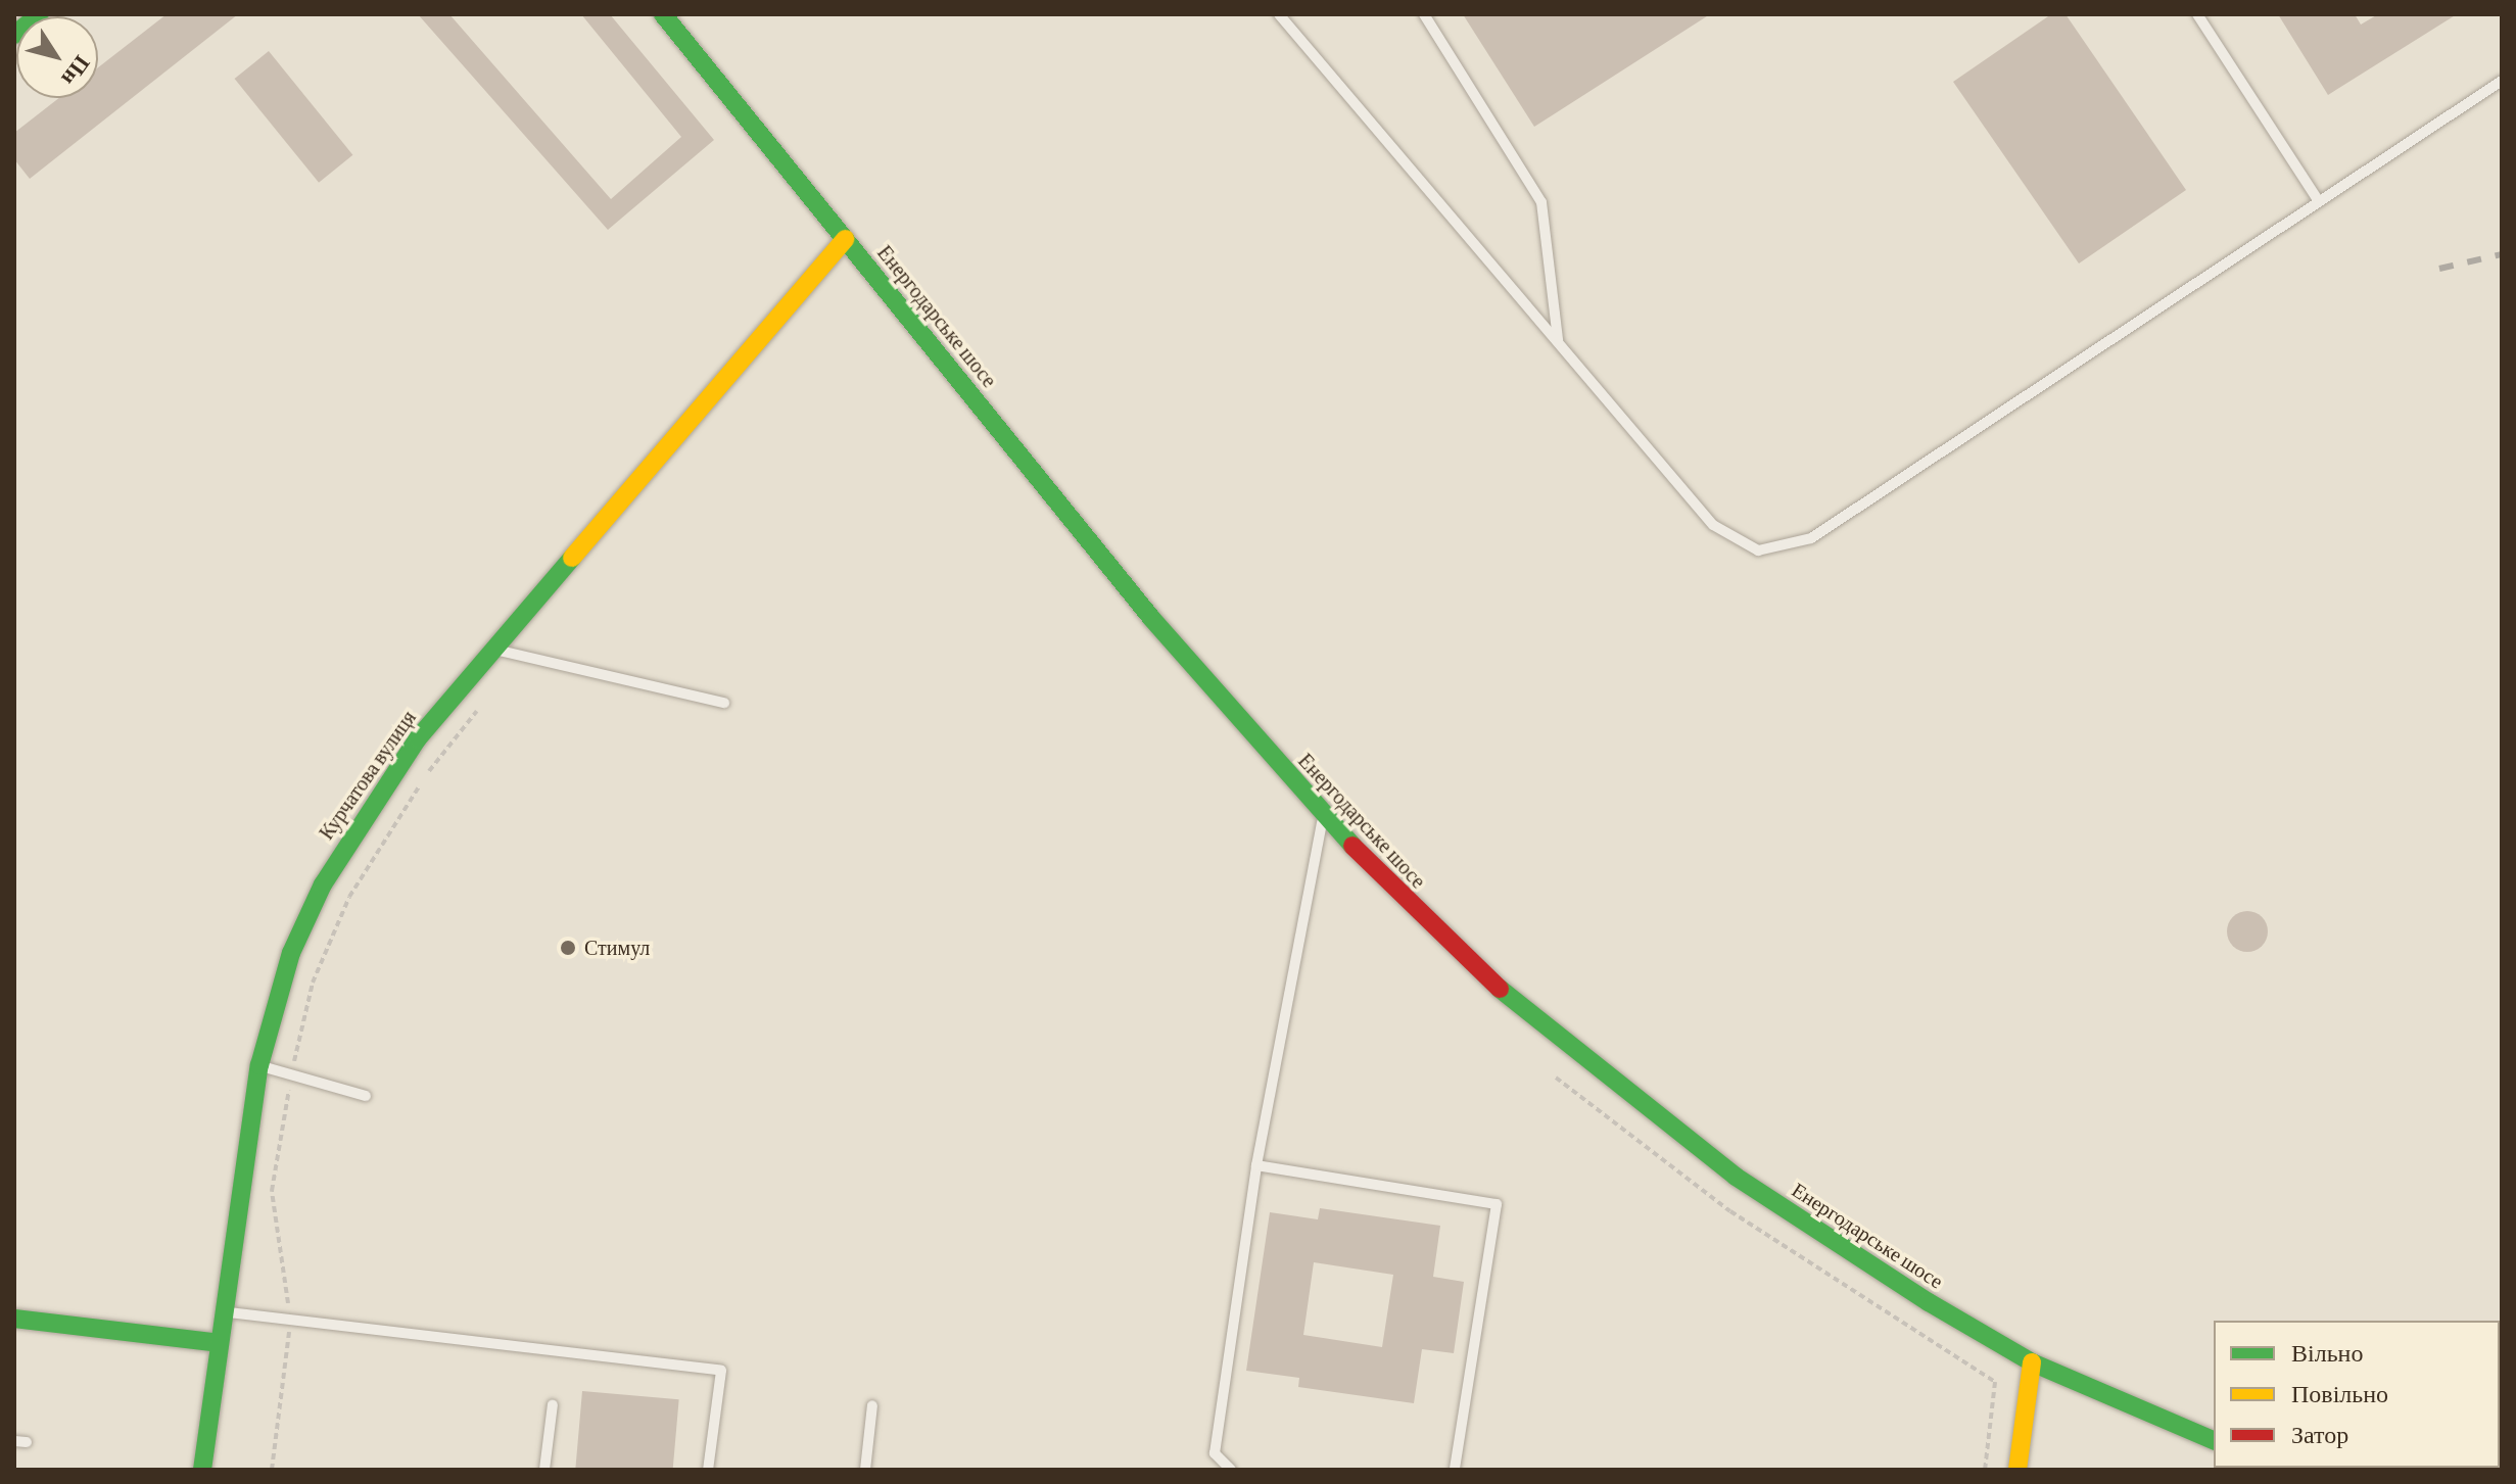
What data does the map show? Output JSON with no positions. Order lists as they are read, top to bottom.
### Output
{
  "streets": {
    "main road": ["Енергодарське шосе", "Курчатова вулиця"]
  },
  "crossings": [
    ["Енергодарське шосе", "Курчатова вулиця"]
  ],
  "places": ["Стимул"],
  "legend": ["Вільно", "Повільно", "Затор"],
  "north": "bottom right"
}
